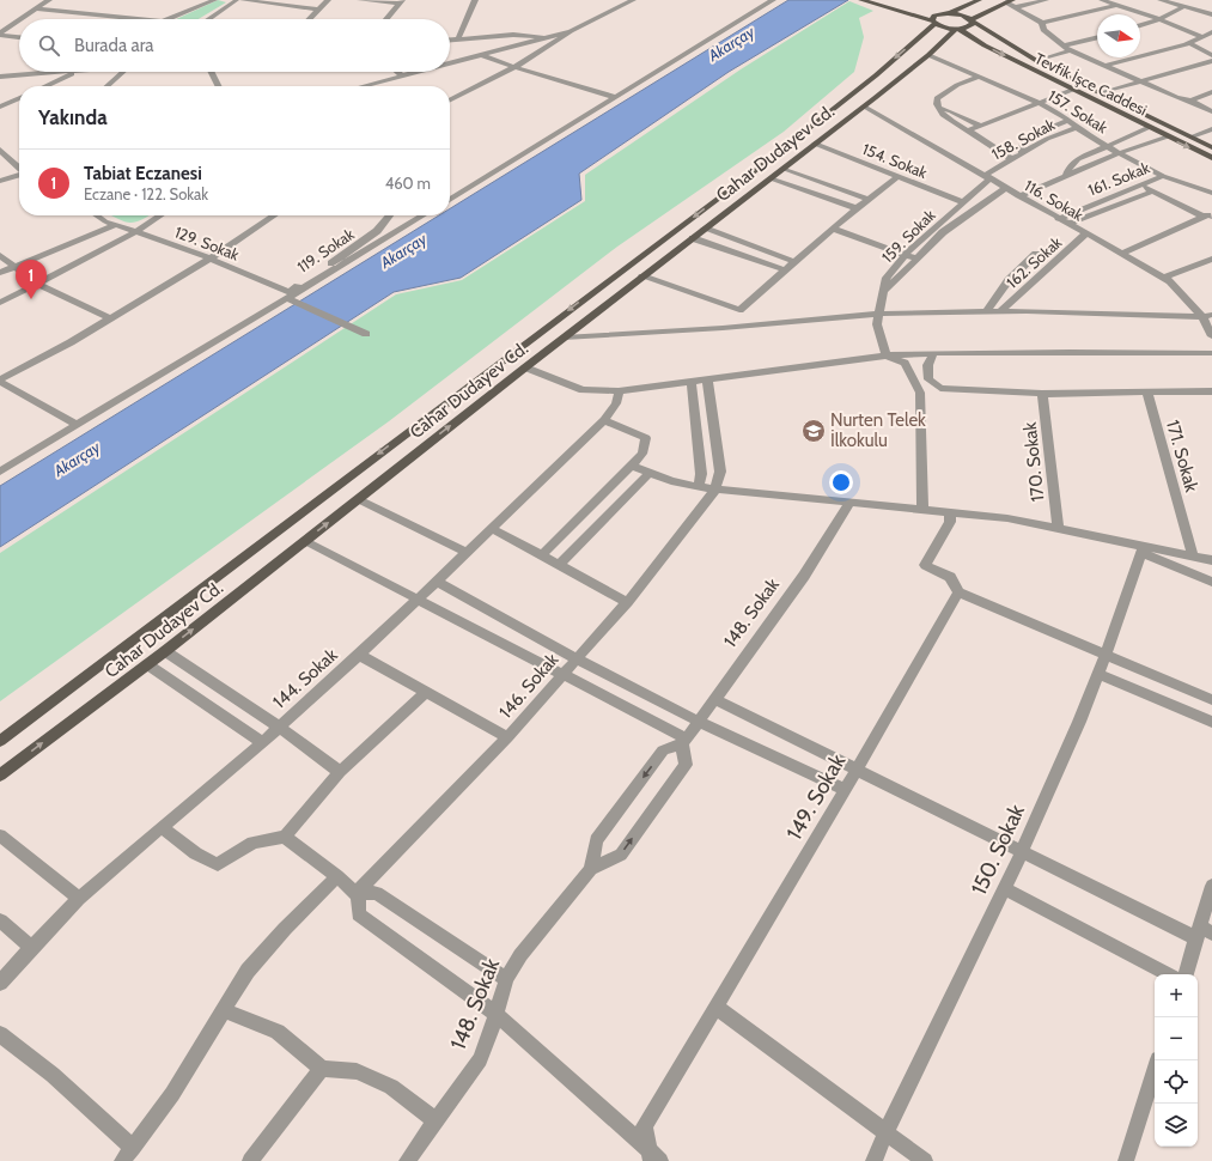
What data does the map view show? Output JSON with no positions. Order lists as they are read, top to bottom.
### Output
{
  "streets": {
    "main road": ["Tevfik İşce Caddesi", "Cahar Dudayev Cd."],
    "street": [
      "157. Sokak",
      "158. Sokak",
      "154. Sokak",
      "161. Sokak",
      "116. Sokak",
      "159. Sokak",
      "129. Sokak",
      "119. Sokak",
      "162. Sokak",
      "171. Sokak",
      "170. Sokak",
      "148. Sokak",
      "144. Sokak",
      "146. Sokak",
      "149. Sokak",
      "150. Sokak"
    ]
  },
  "crossings": [
    ["Tevfik İşce Caddesi", "Cahar Dudayev Cd."],
    ["157. Sokak", "158. Sokak"],
    ["157. Sokak", "Cahar Dudayev Cd."],
    ["157. Sokak", "161. Sokak"],
    ["158. Sokak", "116. Sokak"],
    ["158. Sokak", "159. Sokak"],
    ["Cahar Dudayev Cd.", "154. Sokak"],
    ["Cahar Dudayev Cd.", "116. Sokak"],
    ["154. Sokak", "159. Sokak"],
    ["161. Sokak", "116. Sokak"],
    ["116. Sokak", "159. Sokak"],
    ["116. Sokak", "162. Sokak"],
    ["129. Sokak", "119. Sokak"]
  ],
  "water": ["Akarçay"],
  "places": {
    "school or university": ["Nurten Telek İlkokulu"]
  },
  "north": "right",
  "page": {
    "search": "Burada ara",
    "heading": "Yakında",
    "list": [
      {
        "mark": "1",
        "name": "Tabiat Eczanesi",
        "note": "Eczane · 122. Sokak",
        "value": "460 m"
      }
    ],
    "pins": "1",
    "map_buttons": ["+", "−"]
  }
}
